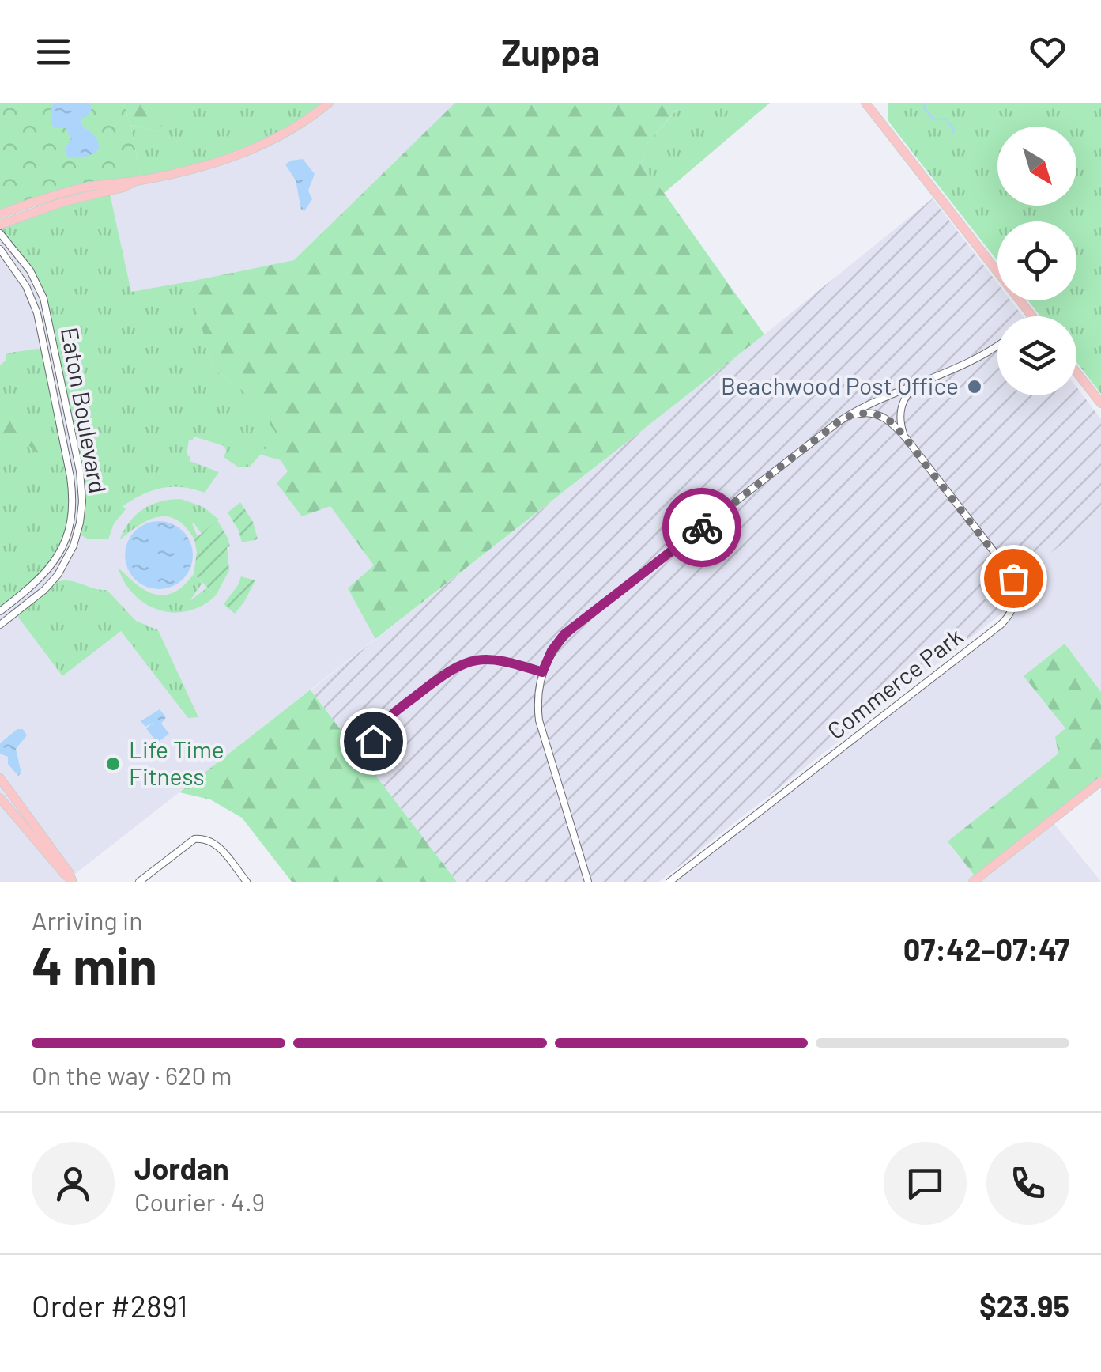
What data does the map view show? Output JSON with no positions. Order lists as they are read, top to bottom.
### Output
{
  "streets": {
    "street": ["Eaton Boulevard", "Commerce Park"]
  },
  "places": ["Beachwood Post Office", "Life Time Fitness"],
  "north": "bottom right",
  "page": {
    "header": "Zuppa",
    "heading": ["4 min", "Arriving in", "07:42–07:47"],
    "panel": [
      "Jordan",
      "Courier · 4.9",
      "Order #2891",
      "$23.95"
    ],
    "bar": "On the way · 620 m"
  }
}
